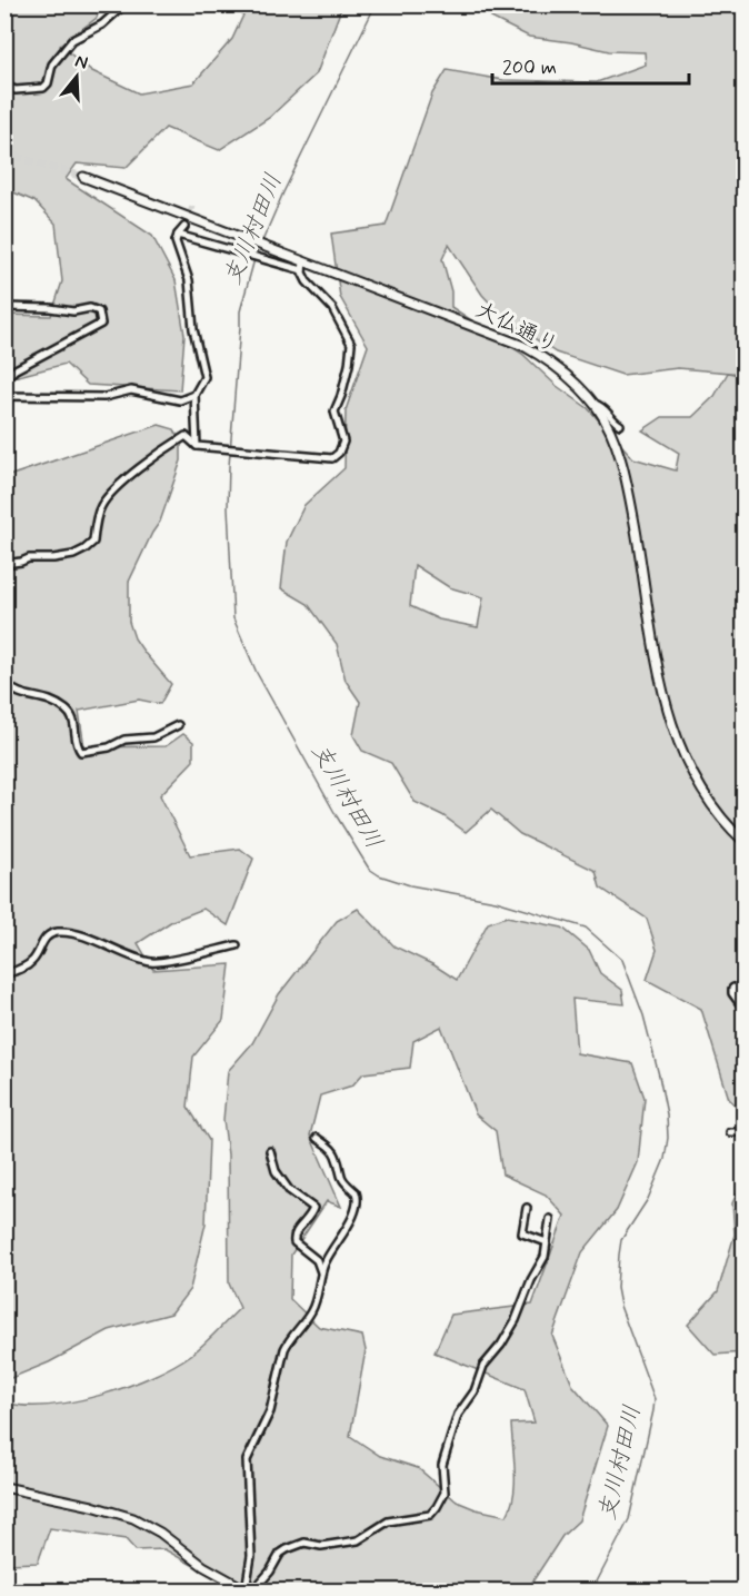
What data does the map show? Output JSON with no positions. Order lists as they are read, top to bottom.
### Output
{
  "streets": {
    "street": ["大仏通り"]
  },
  "water": ["支川村田川"],
  "scale_bar": "200 m",
  "north": "top"
}
